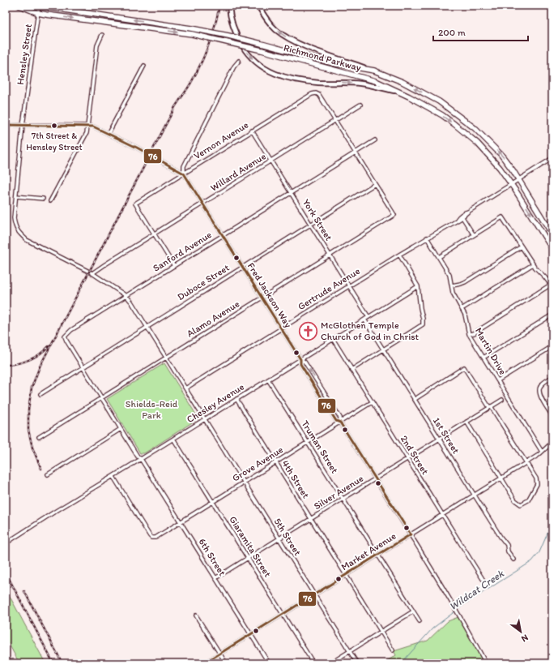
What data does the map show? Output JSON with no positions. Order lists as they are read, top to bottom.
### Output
{
  "streets": {
    "highway": ["Richmond Parkway"],
    "street": [
      "Hensley Street",
      "Vernon Avenue",
      "Willard Avenue",
      "York Street",
      "Sanford Avenue",
      "Duboce Street",
      "Gertrude Avenue",
      "Fred Jackson Way",
      "Alamo Avenue",
      "Martin Drive",
      "Chesley Avenue",
      "1st Street",
      "Truman Street",
      "2nd Street",
      "Grove Avenue",
      "4th Street",
      "Silver Avenue",
      "5th Street",
      "Giaramita Street",
      "Market Avenue",
      "6th Street"
    ]
  },
  "crossings": [
    ["Hensley Street", "Richmond Parkway"],
    ["Hensley Street", "Willard Avenue"],
    ["Hensley Street", "Sanford Avenue"],
    ["Hensley Street", "5th Street"],
    ["Vernon Avenue", "Willard Avenue"],
    ["Vernon Avenue", "York Street"],
    ["Vernon Avenue", "Fred Jackson Way"],
    ["Willard Avenue", "York Street"],
    ["Willard Avenue", "Fred Jackson Way"],
    ["York Street", "Sanford Avenue"],
    ["York Street", "Duboce Street"],
    ["York Street", "Gertrude Avenue"],
    ["York Street", "Alamo Avenue"],
    ["York Street", "Chesley Avenue"],
    ["Sanford Avenue", "Fred Jackson Way"],
    ["Sanford Avenue", "5th Street"],
    ["Sanford Avenue", "6th Street"],
    ["Duboce Street", "Fred Jackson Way"],
    ["Duboce Street", "Alamo Avenue"],
    ["Duboce Street", "5th Street"],
    ["Duboce Street", "6th Street"],
    ["Gertrude Avenue", "Fred Jackson Way"],
    ["Gertrude Avenue", "Martin Drive"],
    ["Gertrude Avenue", "5th Street"],
    ["Fred Jackson Way", "Alamo Avenue"],
    ["Fred Jackson Way", "Chesley Avenue"],
    ["Fred Jackson Way", "Grove Avenue"],
    ["Fred Jackson Way", "Silver Avenue"],
    ["Fred Jackson Way", "Market Avenue"],
    ["Alamo Avenue", "5th Street"],
    ["Alamo Avenue", "6th Street"],
    ["Martin Drive", "Market Avenue"],
    ["Chesley Avenue", "1st Street"],
    ["Chesley Avenue", "Truman Street"],
    ["Chesley Avenue", "2nd Street"],
    ["Chesley Avenue", "Grove Avenue"],
    ["Chesley Avenue", "4th Street"],
    ["Chesley Avenue", "5th Street"],
    ["Chesley Avenue", "Giaramita Street"],
    ["Chesley Avenue", "6th Street"],
    ["1st Street", "Silver Avenue"],
    ["1st Street", "Market Avenue"],
    ["Truman Street", "Grove Avenue"],
    ["Truman Street", "Silver Avenue"],
    ["Truman Street", "Market Avenue"],
    ["2nd Street", "Grove Avenue"],
    ["2nd Street", "Silver Avenue"],
    ["2nd Street", "Market Avenue"],
    ["Grove Avenue", "4th Street"],
    ["Grove Avenue", "5th Street"],
    ["Grove Avenue", "Giaramita Street"],
    ["Grove Avenue", "6th Street"],
    ["4th Street", "Silver Avenue"],
    ["4th Street", "Market Avenue"],
    ["Silver Avenue", "5th Street"],
    ["Silver Avenue", "Giaramita Street"],
    ["Silver Avenue", "6th Street"],
    ["5th Street", "Market Avenue"],
    ["Giaramita Street", "Market Avenue"],
    ["Market Avenue", "6th Street"]
  ],
  "water": ["Wildcat Creek"],
  "parks": ["Shields-Reid Park"],
  "places": {
    "other": ["7th Street & Hensley Street"],
    "church": ["McGlothen Temple Church of God in Christ"]
  },
  "lines": ["transit line 76"],
  "scale_bar": "200 m",
  "north": "bottom right"
}
